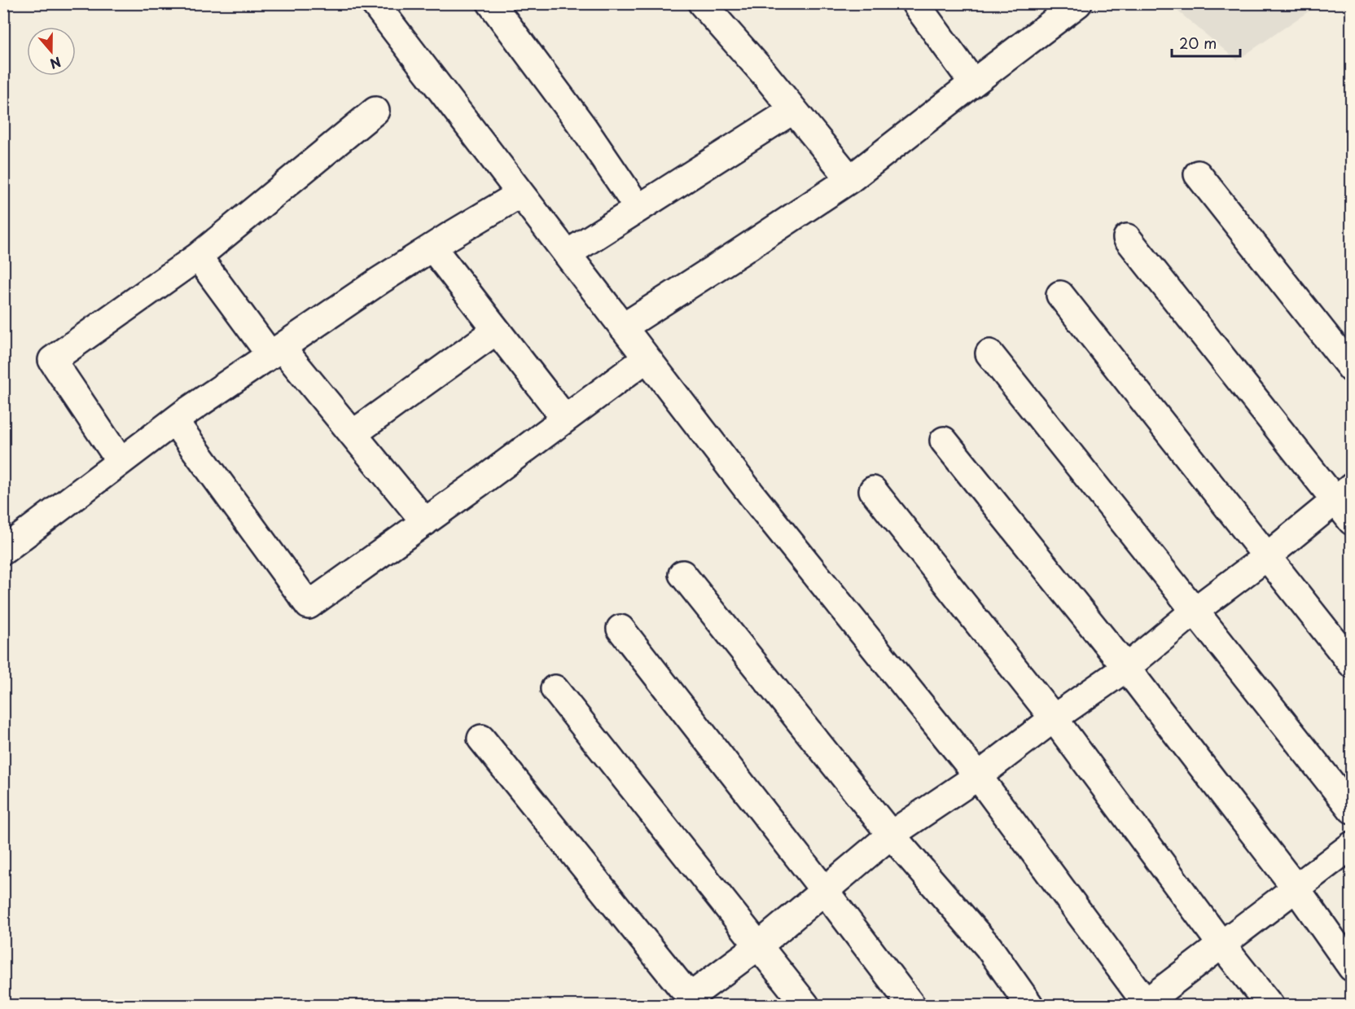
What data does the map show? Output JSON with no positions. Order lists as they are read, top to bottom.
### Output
{
  "scale_bar": "20 m",
  "north": "bottom"
}
